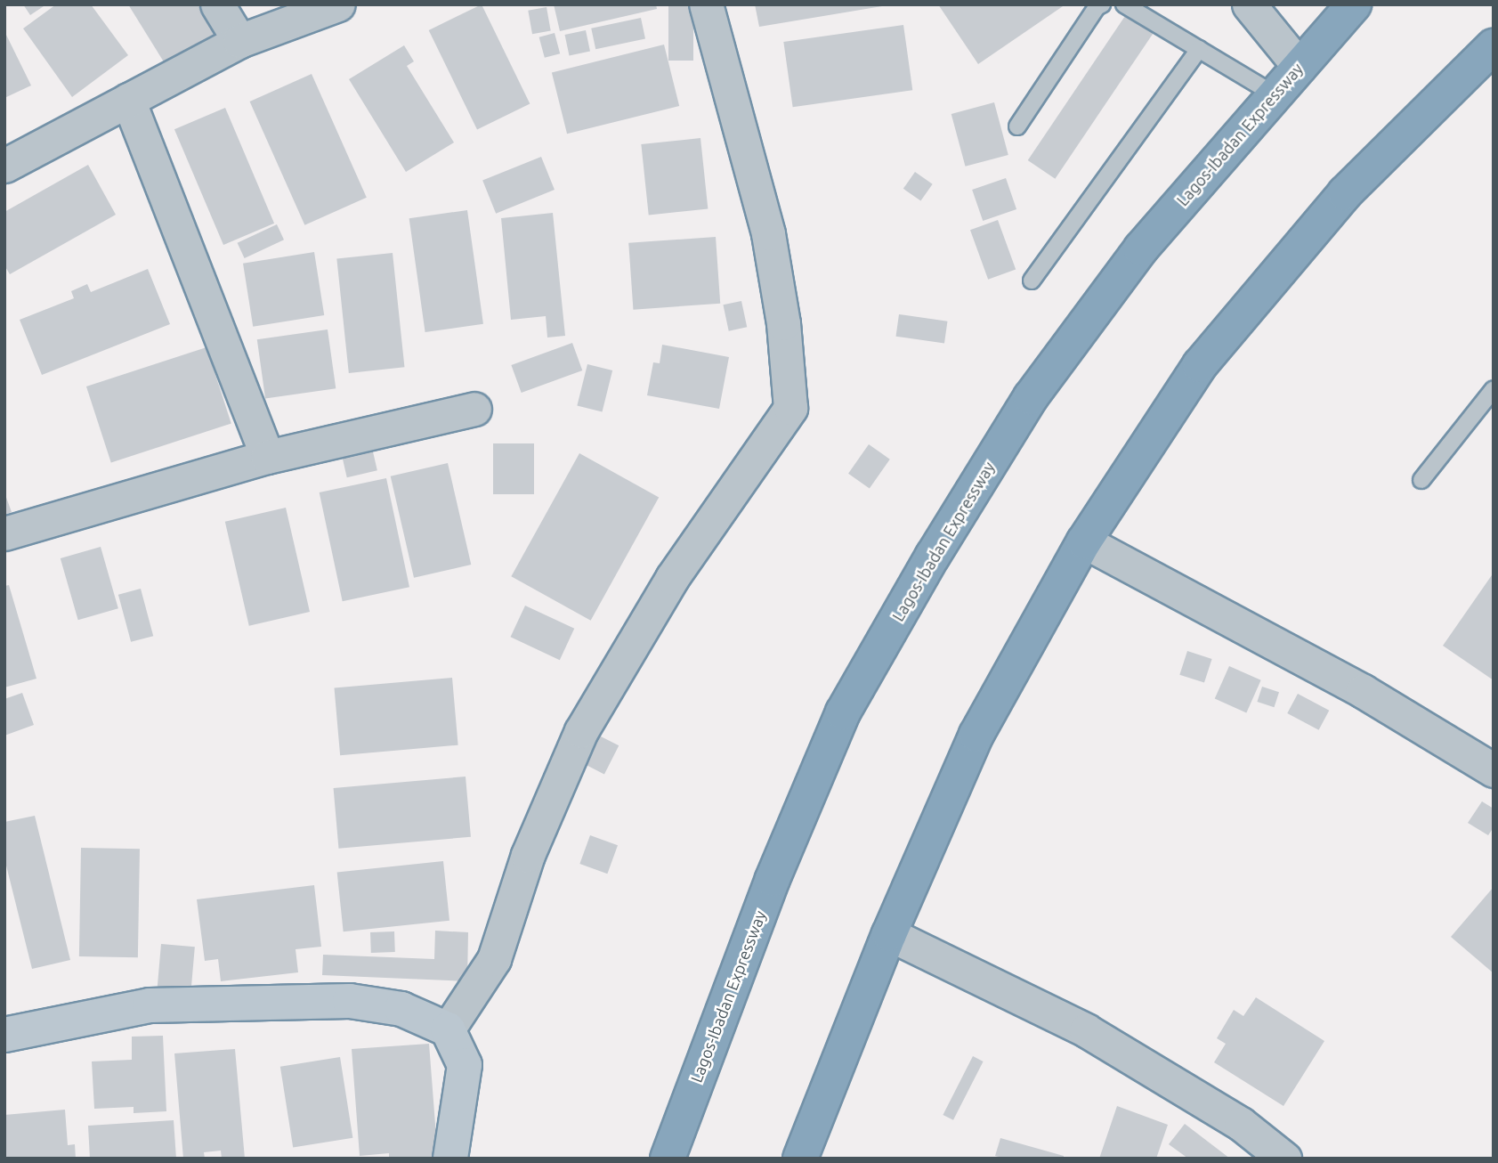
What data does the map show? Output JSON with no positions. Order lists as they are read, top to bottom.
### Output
{
  "streets": {
    "highway": ["Lagos-Ibadan Expressway"]
  }
}
